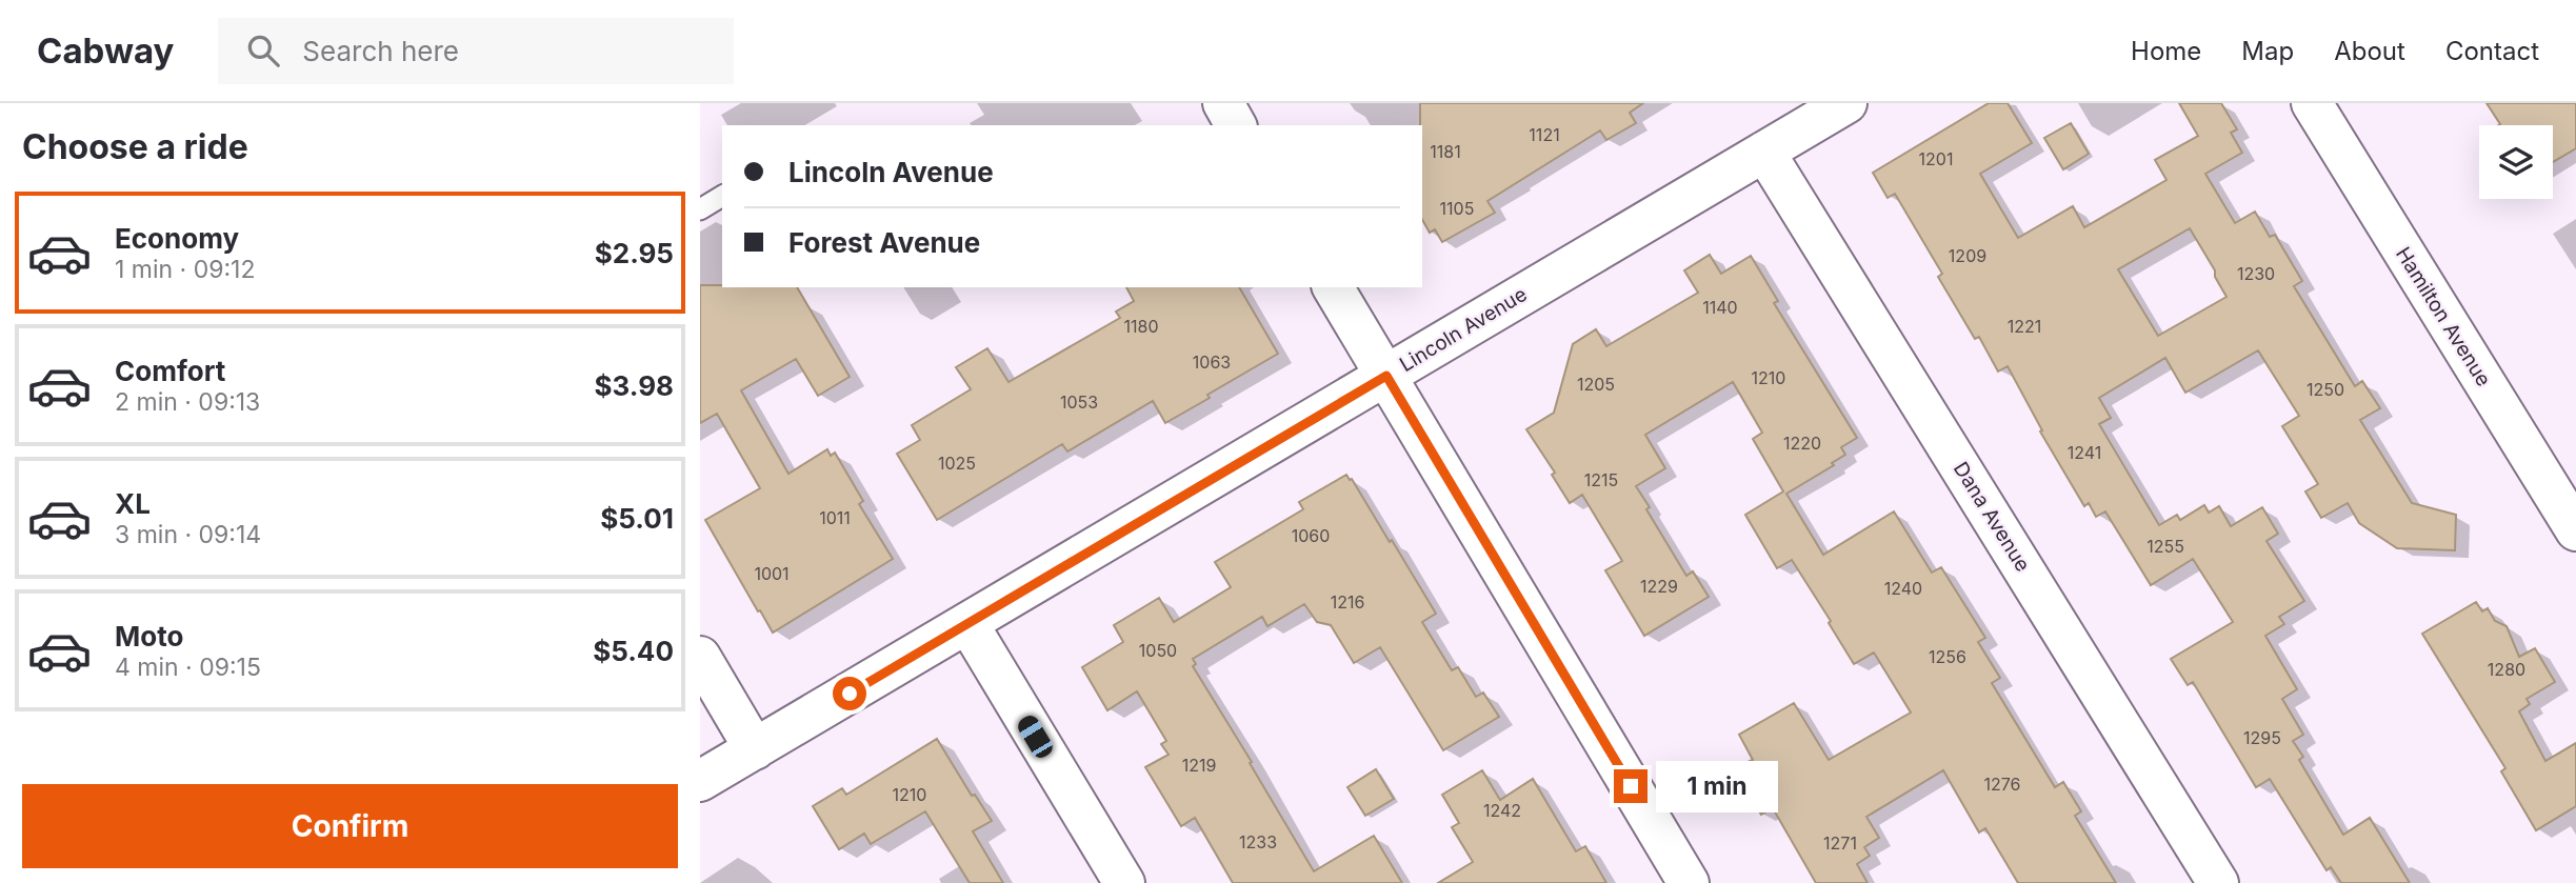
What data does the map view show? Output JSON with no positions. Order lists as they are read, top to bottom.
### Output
{
  "streets": {
    "street": ["Hamilton Avenue", "Lincoln Avenue", "Dana Avenue"]
  },
  "crossings": [
    ["Lincoln Avenue", "Dana Avenue"]
  ],
  "house_numbers": [
    "1121",
    "1181",
    "1201",
    "1105",
    "1209",
    "1230",
    "1140",
    "1180",
    "1221",
    "1063",
    "1210",
    "1205",
    "1250",
    "1053",
    "1220",
    "1241",
    "1025",
    "1215",
    "1011",
    "1060",
    "1255",
    "1001",
    "1229",
    "1240",
    "1216",
    "1050",
    "1256",
    "1280",
    "1295",
    "1219",
    "1276",
    "1210",
    "1242",
    "1233",
    "1271"
  ],
  "page": {
    "header": "Cabway",
    "search": "Search here",
    "nav": [
      "Home",
      "Map",
      "About",
      "Contact"
    ],
    "heading": "Choose a ride",
    "banner": ["Lincoln Avenue", "Forest Avenue"],
    "list": [
      {
        "name": "Economy",
        "note": "1 min · 09:12",
        "value": "$2.95"
      },
      {
        "name": "Comfort",
        "note": "2 min · 09:13",
        "value": "$3.98"
      },
      {
        "name": "XL",
        "note": "3 min · 09:14",
        "value": "$5.01"
      },
      {
        "name": "Moto",
        "note": "4 min · 09:15",
        "value": "$5.40"
      }
    ],
    "bubble": "1 min",
    "buttons": "Confirm"
  }
}
